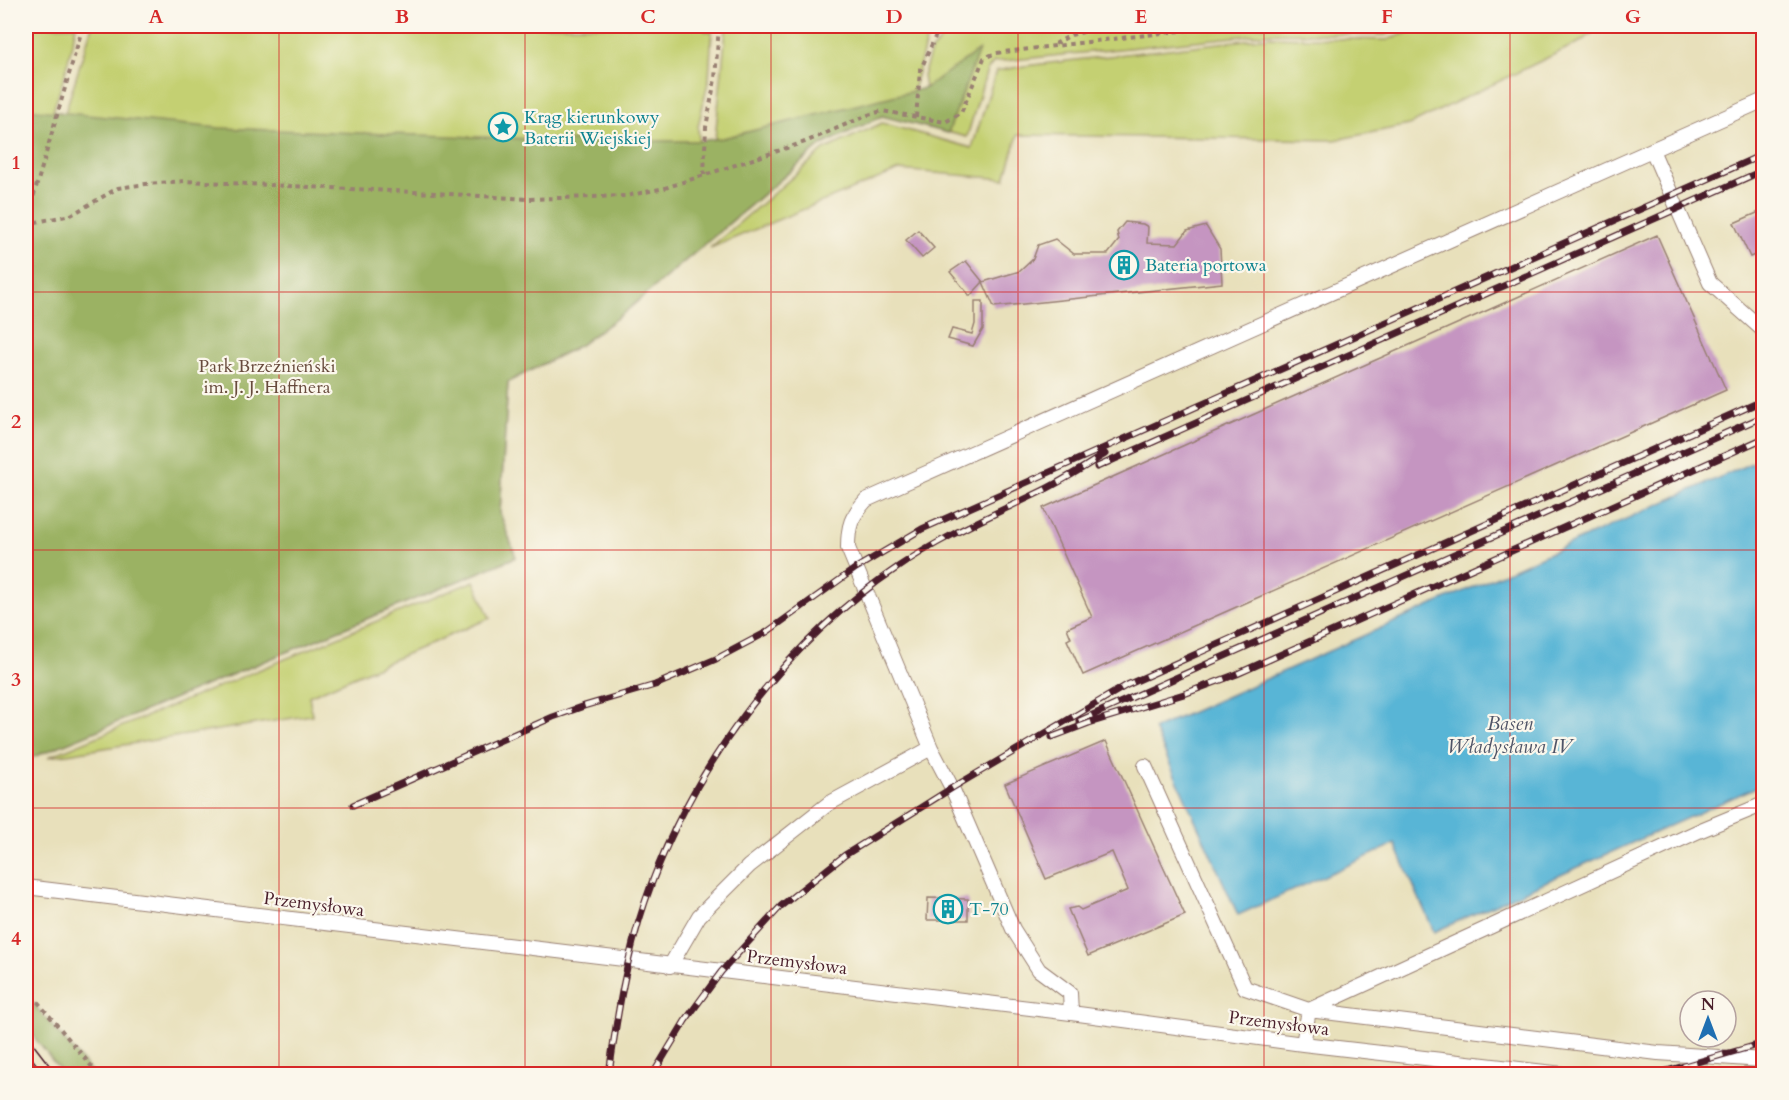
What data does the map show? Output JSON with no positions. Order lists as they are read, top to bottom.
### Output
{
  "streets": {
    "lane": ["Przemysłowa"]
  },
  "water": ["Basen Władysława IV"],
  "parks": ["Park Brzeźnieński im. J. J. Haffnera"],
  "places": {
    "place": ["Krąg kierunkowy Baterii Wiejskiej"],
    "building": ["Bateria portowa", "T-70"]
  },
  "north": "top",
  "grid": {
    "columns": [
      "A",
      "B",
      "C",
      "D",
      "E",
      "F",
      "G"
    ],
    "rows": [
      "1",
      "2",
      "3",
      "4"
    ]
  }
}
